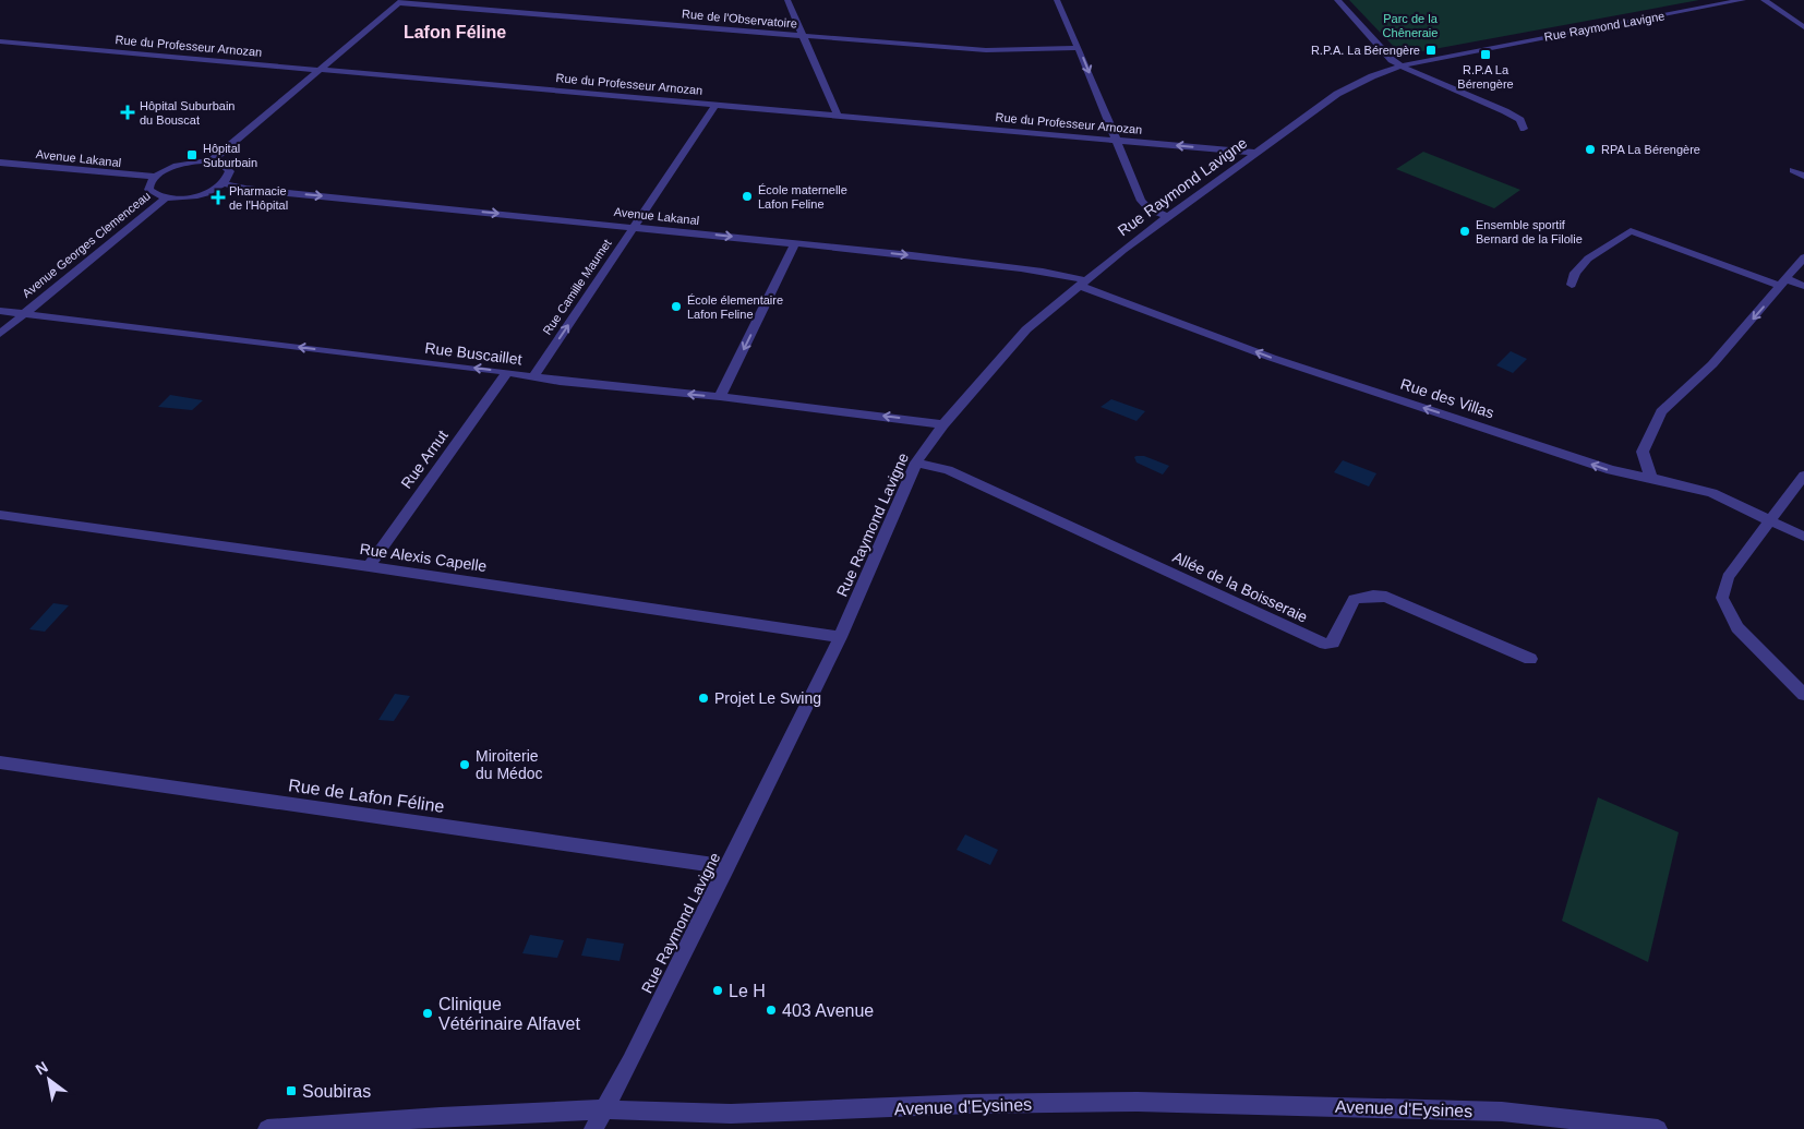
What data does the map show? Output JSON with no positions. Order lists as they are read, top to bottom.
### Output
{
  "streets": {
    "street": [
      "Rue de l'Observatoire",
      "Rue Raymond Lavigne",
      "Rue du Professeur Arnozan",
      "Avenue Lakanal",
      "Avenue Georges Clemenceau",
      "Rue Camille Maumet",
      "Rue Buscaillet",
      "Rue des Villas",
      "Rue Arnut",
      "Rue Alexis Capelle",
      "Allée de la Boisseraie",
      "Rue de Lafon Féline",
      "Avenue d'Eysines"
    ]
  },
  "crossings": [
    ["Rue Raymond Lavigne", "Rue du Professeur Arnozan"],
    ["Rue Raymond Lavigne", "Avenue Lakanal"],
    ["Rue Raymond Lavigne", "Rue Buscaillet"],
    ["Rue Raymond Lavigne", "Rue des Villas"],
    ["Rue Raymond Lavigne", "Rue Alexis Capelle"],
    ["Rue Raymond Lavigne", "Allée de la Boisseraie"],
    ["Rue Raymond Lavigne", "Rue de Lafon Féline"],
    ["Rue Raymond Lavigne", "Avenue d'Eysines"],
    ["Rue du Professeur Arnozan", "Rue Camille Maumet"],
    ["Avenue Lakanal", "Rue Camille Maumet"],
    ["Avenue Lakanal", "Rue des Villas"],
    ["Avenue Georges Clemenceau", "Rue Buscaillet"],
    ["Rue Camille Maumet", "Rue Buscaillet"],
    ["Rue Buscaillet", "Rue Arnut"],
    ["Rue Arnut", "Rue Alexis Capelle"]
  ],
  "one_way": [
    "Avenue Lakanal",
    "Rue Camille Maumet",
    "Rue Buscaillet",
    "Rue des Villas"
  ],
  "districts": ["Lafon Féline"],
  "parks": ["Parc de la Chêneraie"],
  "places": {
    "transit": [
      "R.P.A. La Bérengère",
      "R.P.A La Bérengère",
      "Hôpital Suburbain",
      "Soubiras"
    ],
    "health": ["Hôpital Suburbain du Bouscat", "Pharmacie de l'Hôpital"],
    "other": [
      "RPA La Bérengère",
      "École maternelle Lafon Feline",
      "Ensemble sportif Bernard de la Filolie",
      "École élementaire Lafon Feline",
      "Projet Le Swing",
      "Miroiterie du Médoc",
      "Le H",
      "403 Avenue",
      "Clinique Vétérinaire Alfavet"
    ]
  },
  "north": "top left"
}
